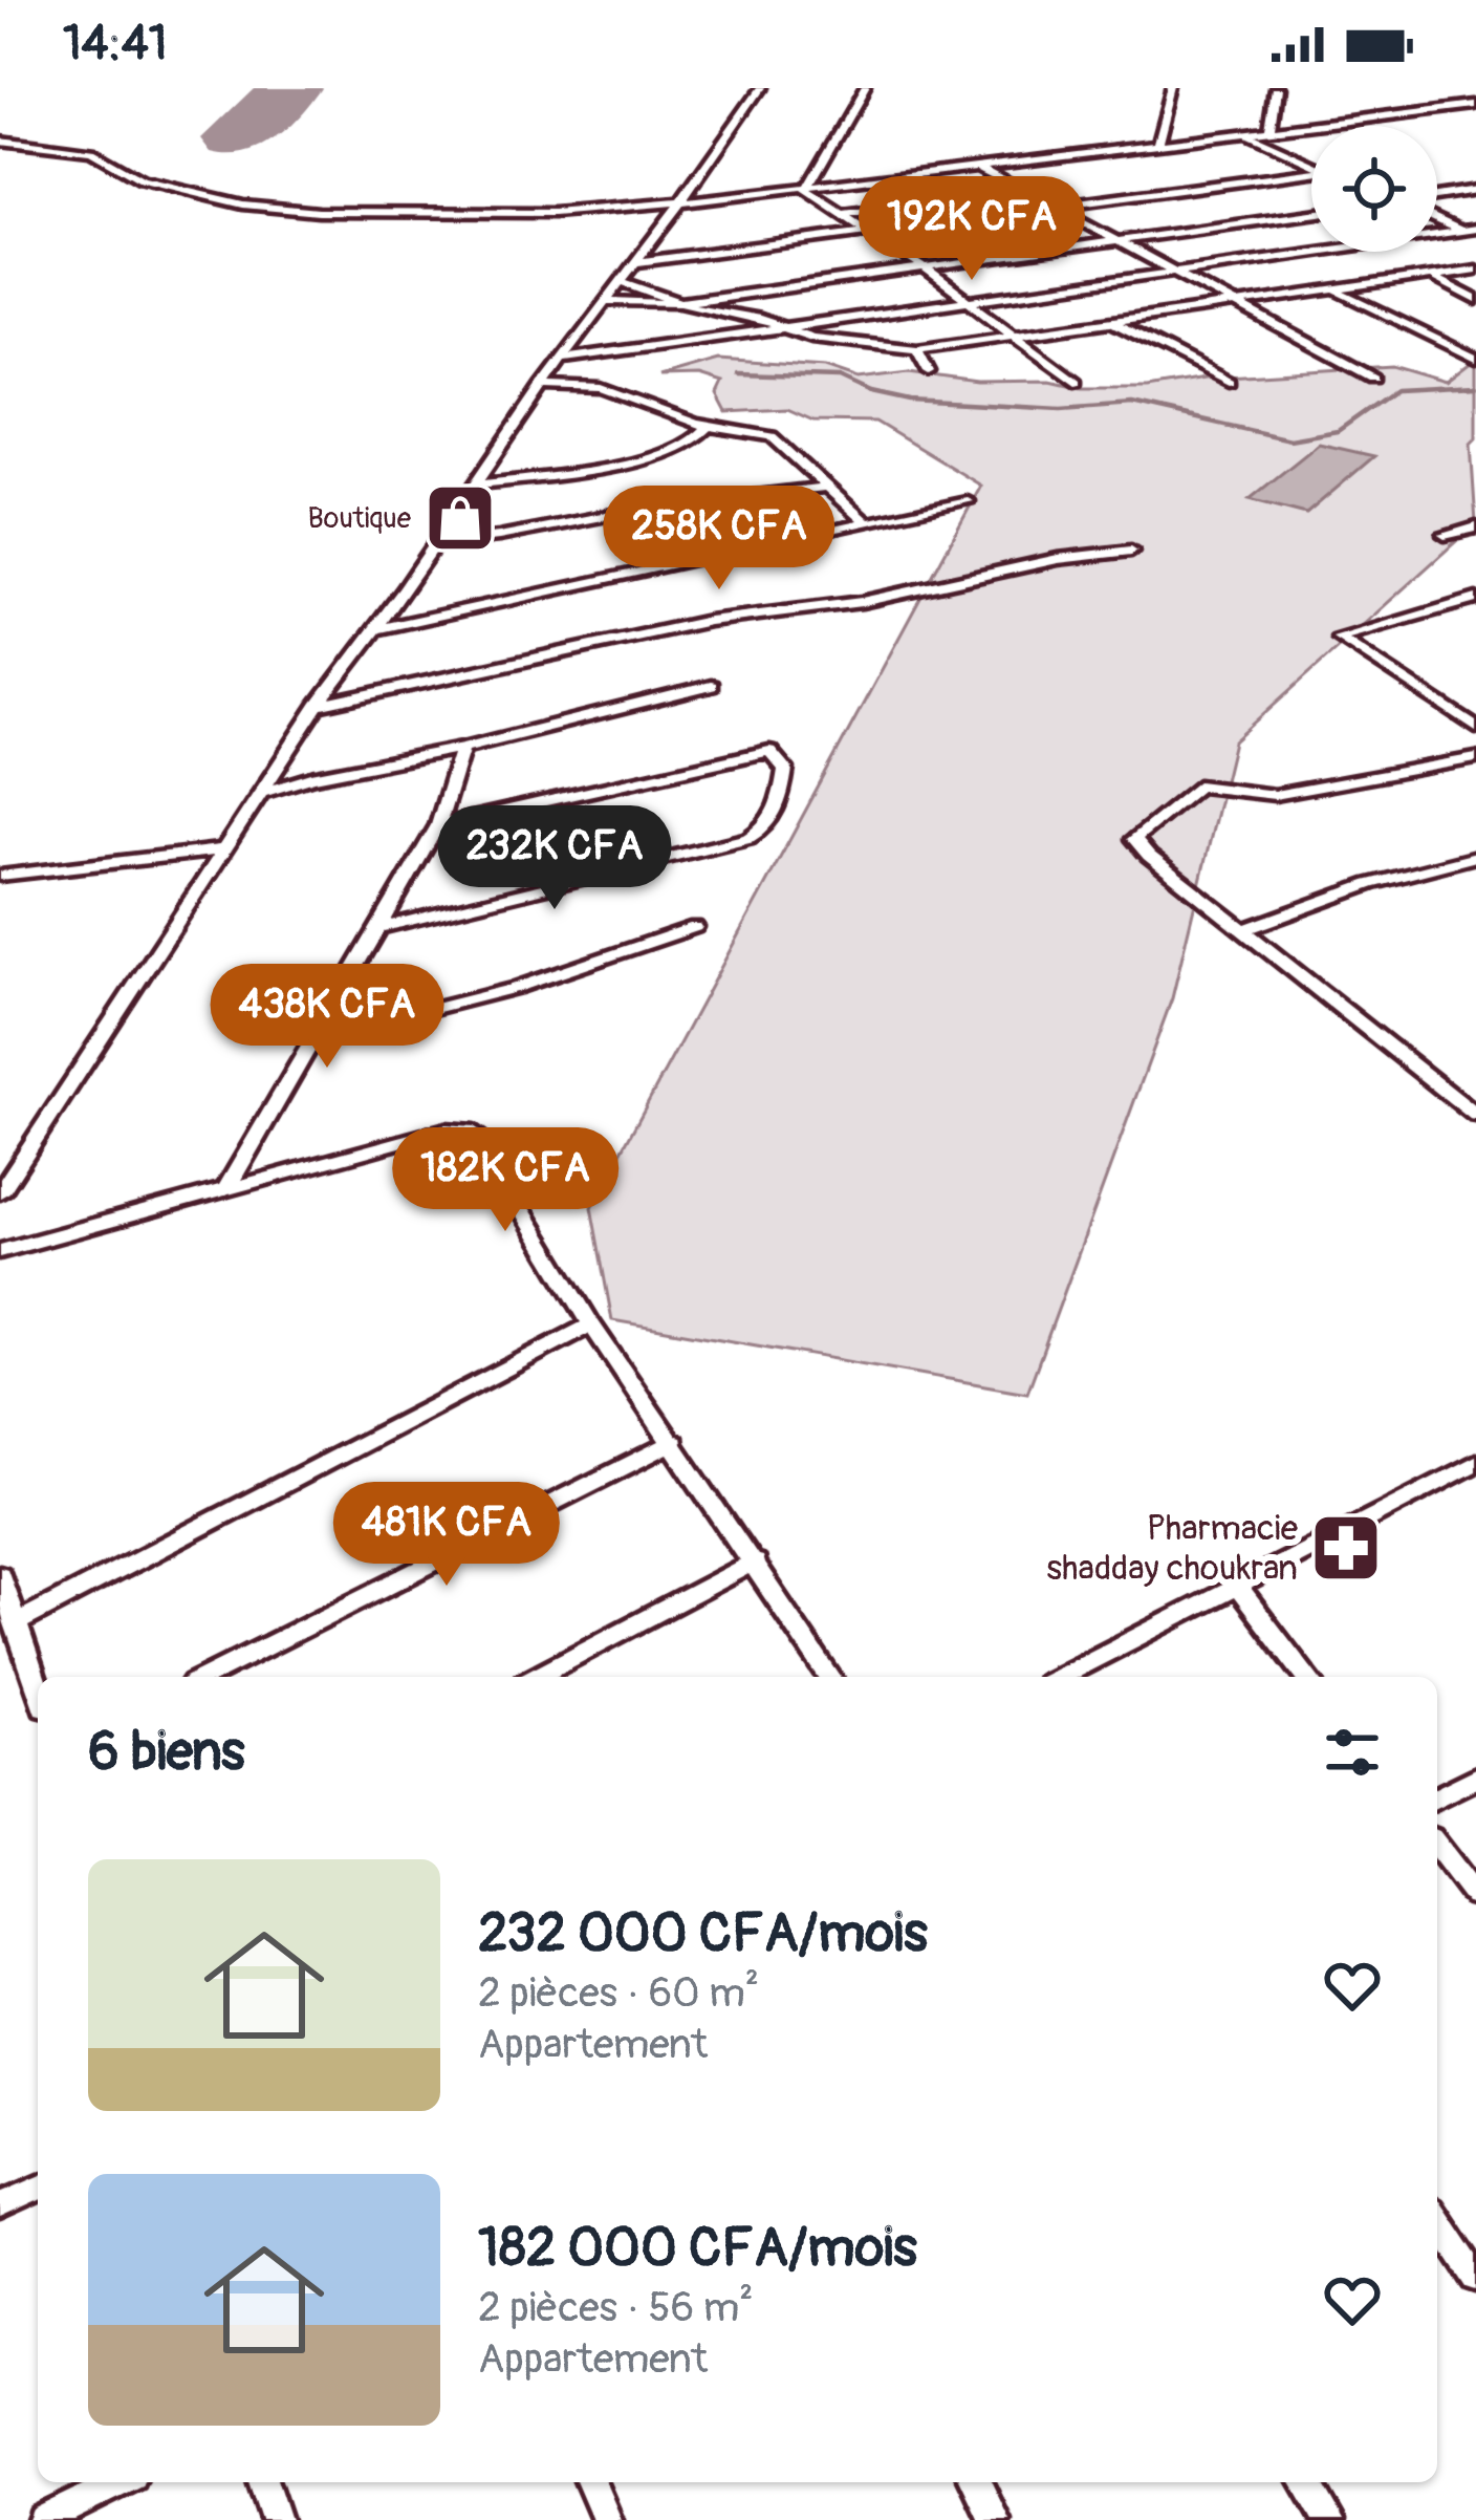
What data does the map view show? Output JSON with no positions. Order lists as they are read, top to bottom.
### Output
{
  "places": {
    "shop": ["Boutique"],
    "pharmacy": ["Pharmacie shadday choukran"]
  },
  "page": {
    "status": "14:41",
    "price": [
      "192K CFA",
      "258K CFA",
      "232K CFA",
      "438K CFA",
      "182K CFA",
      "481K CFA"
    ],
    "heading": "6 biens",
    "list": [
      {
        "name": "232 000 CFA/mois",
        "note": "2 pièces · 60 m² · Appartement"
      },
      {
        "name": "182 000 CFA/mois",
        "note": "2 pièces · 56 m² · Appartement"
      }
    ]
  }
}
